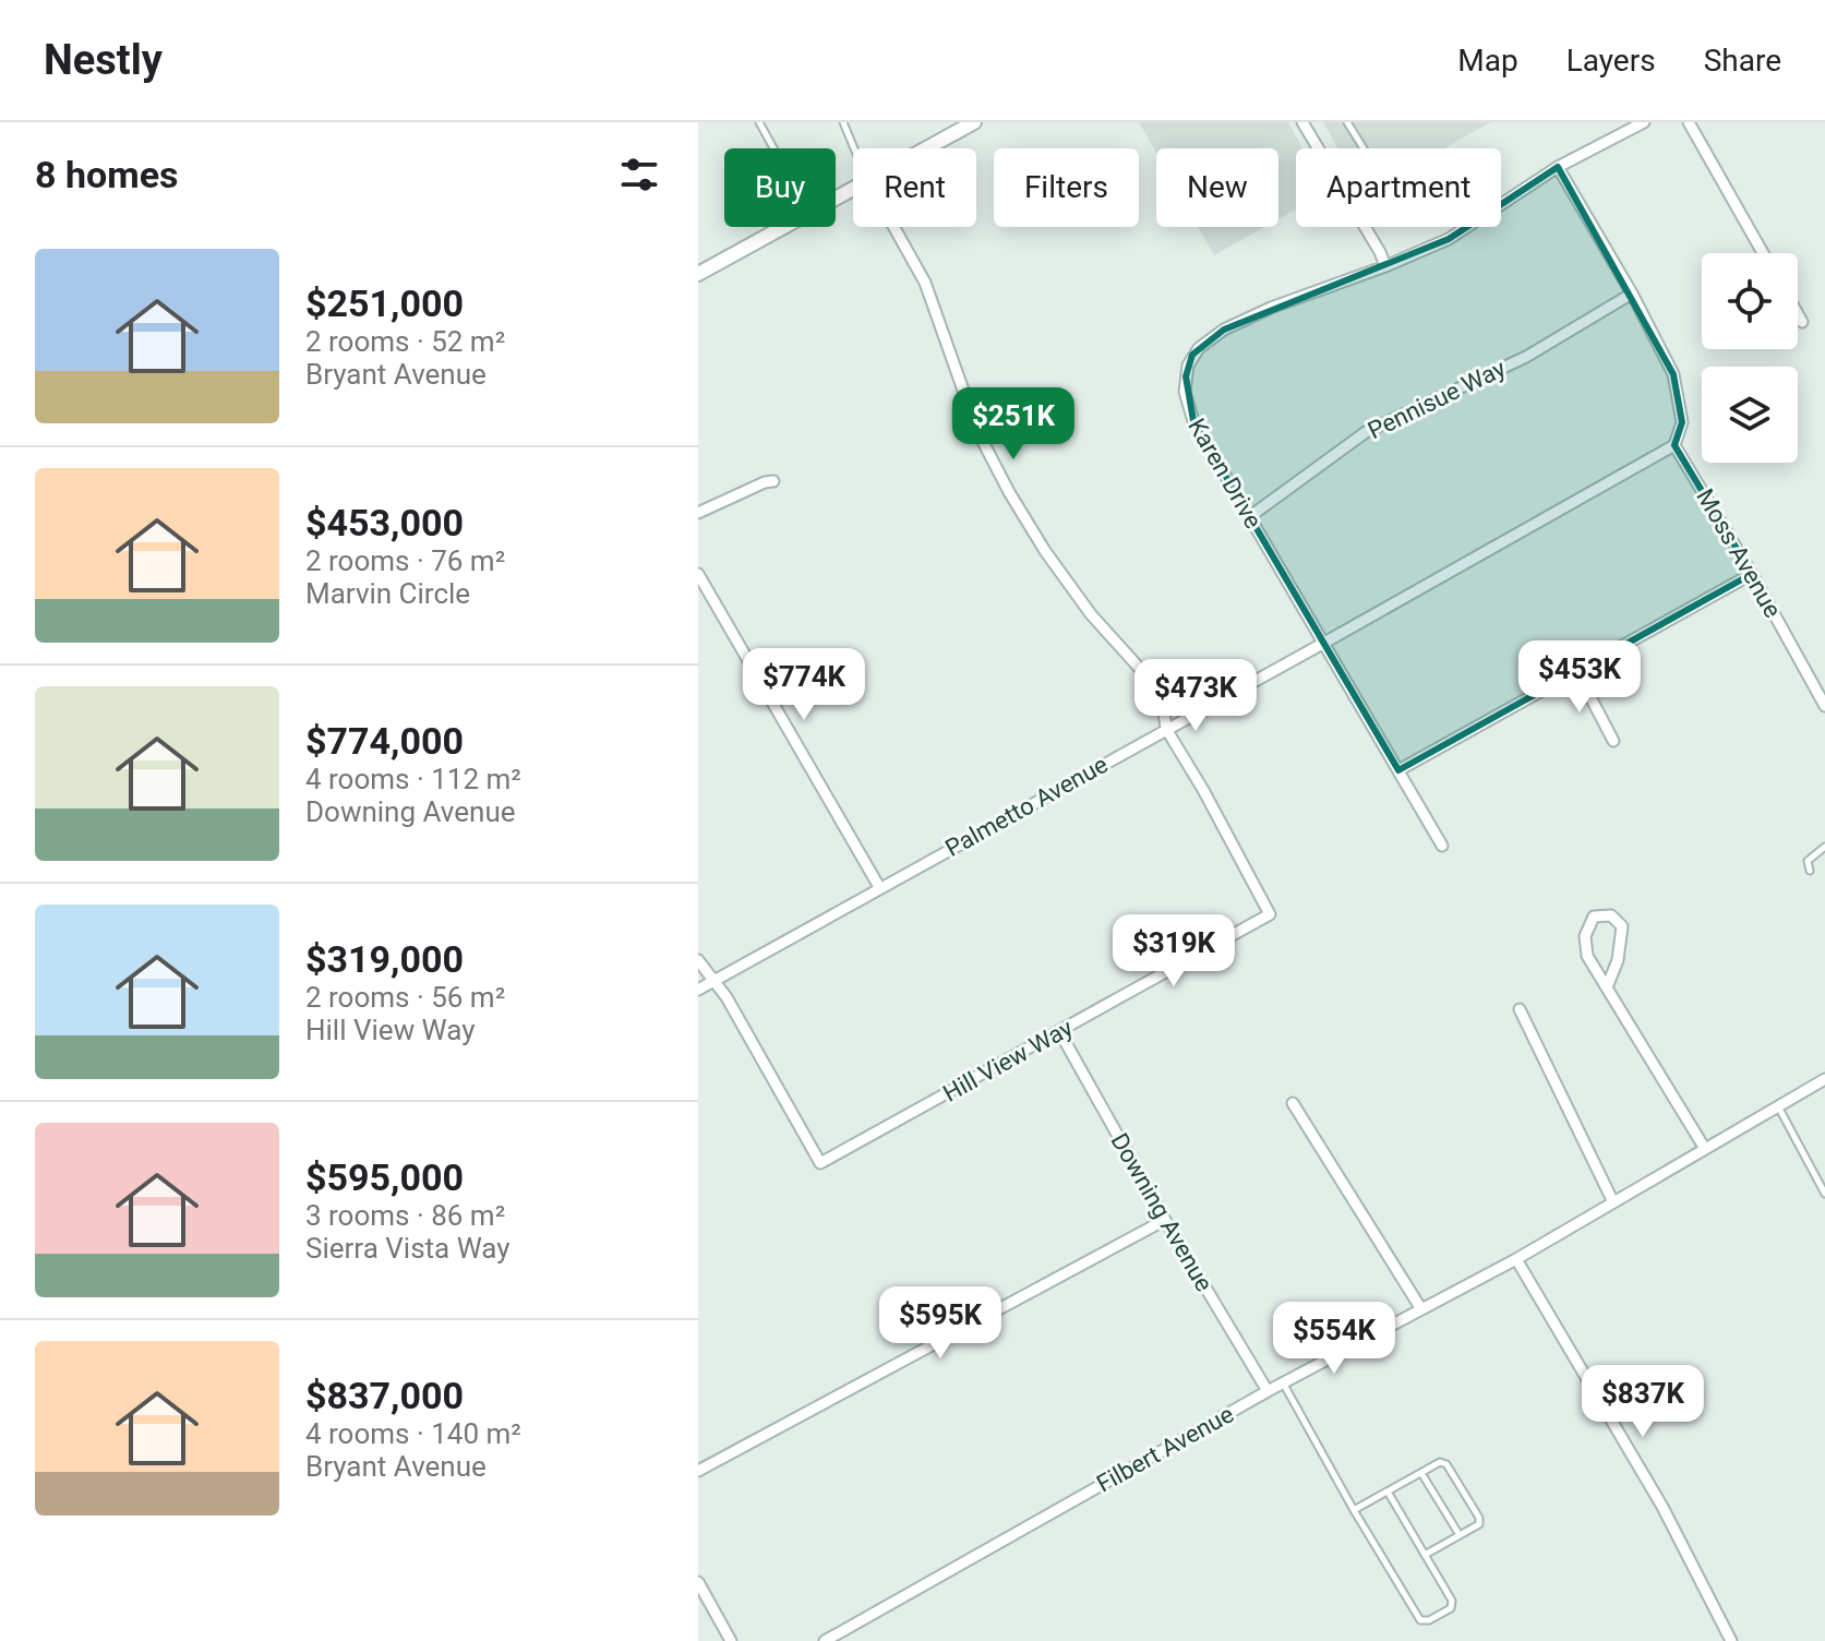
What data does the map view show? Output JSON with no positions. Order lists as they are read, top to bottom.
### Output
{
  "streets": {
    "street": [
      "Pennisue Way",
      "Karen Drive",
      "Moss Avenue",
      "Palmetto Avenue",
      "Hill View Way",
      "Downing Avenue",
      "Filbert Avenue"
    ]
  },
  "crossings": [
    ["Pennisue Way", "Karen Drive"],
    ["Karen Drive", "Palmetto Avenue"],
    ["Moss Avenue", "Palmetto Avenue"],
    ["Palmetto Avenue", "Hill View Way"],
    ["Hill View Way", "Downing Avenue"],
    ["Downing Avenue", "Filbert Avenue"]
  ],
  "page": {
    "header": "Nestly",
    "nav": ["Map", "Layers", "Share"],
    "heading": "8 homes",
    "chip": [
      "Buy",
      "Rent",
      "Filters",
      "New",
      "Apartment"
    ],
    "list": [
      {
        "name": "$251,000",
        "note": "2 rooms · 52 m² · Bryant Avenue"
      },
      {
        "name": "$453,000",
        "note": "2 rooms · 76 m² · Marvin Circle"
      },
      {
        "name": "$774,000",
        "note": "4 rooms · 112 m² · Downing Avenue"
      },
      {
        "name": "$319,000",
        "note": "2 rooms · 56 m² · Hill View Way"
      },
      {
        "name": "$595,000",
        "note": "3 rooms · 86 m² · Sierra Vista Way"
      },
      {
        "name": "$837,000",
        "note": "4 rooms · 140 m² · Bryant Avenue"
      }
    ],
    "price": [
      "$251K",
      "$453K",
      "$774K",
      "$473K",
      "$319K",
      "$595K",
      "$554K",
      "$837K"
    ]
  }
}
